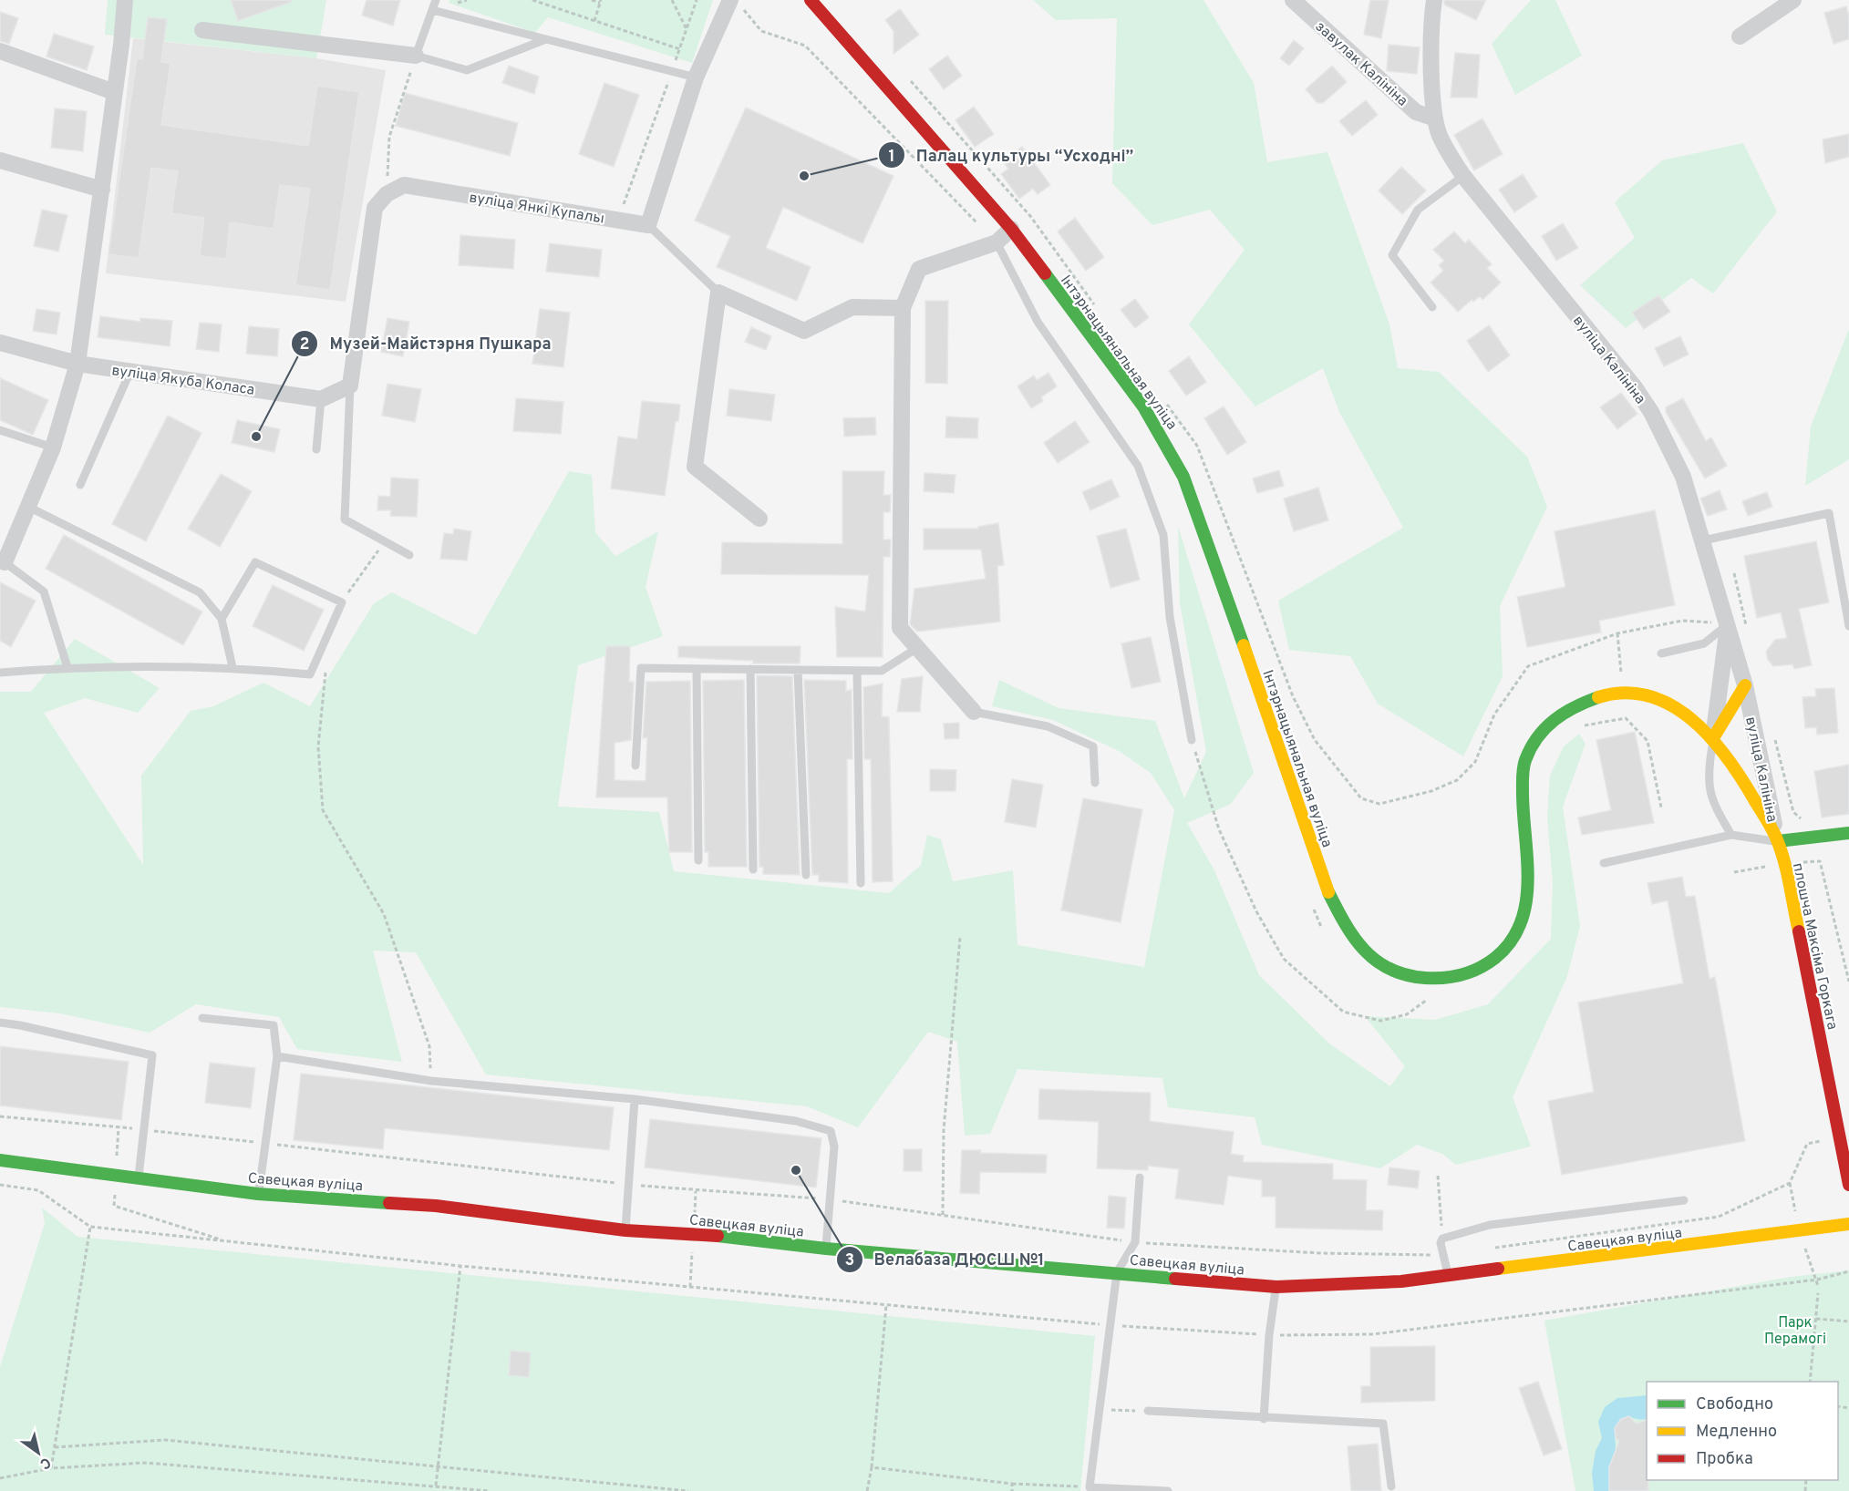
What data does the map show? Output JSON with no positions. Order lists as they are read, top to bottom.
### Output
{
  "streets": {
    "main road": ["Інтэрнацыянальная вуліца", "плошча Максіма Горкага", "Савецкая вуліца"],
    "street": [
      "завулак Калініна",
      "вуліца Янкі Купалы",
      "вуліца Калініна",
      "вуліца Якуба Коласа"
    ]
  },
  "crossings": [
    ["завулак Калініна", "вуліца Калініна"],
    ["Інтэрнацыянальная вуліца", "вуліца Калініна"],
    ["Інтэрнацыянальная вуліца", "плошча Максіма Горкага"],
    ["вуліца Калініна", "плошча Максіма Горкага"]
  ],
  "parks": ["Парк Перамогі"],
  "places": ["Палац культуры “Усходні”", "Музей-Майстэрня Пушкара", "Велабаза ДЮСШ №1"],
  "legend": ["Свободно", "Медленно", "Пробка"],
  "north": "bottom right"
}
